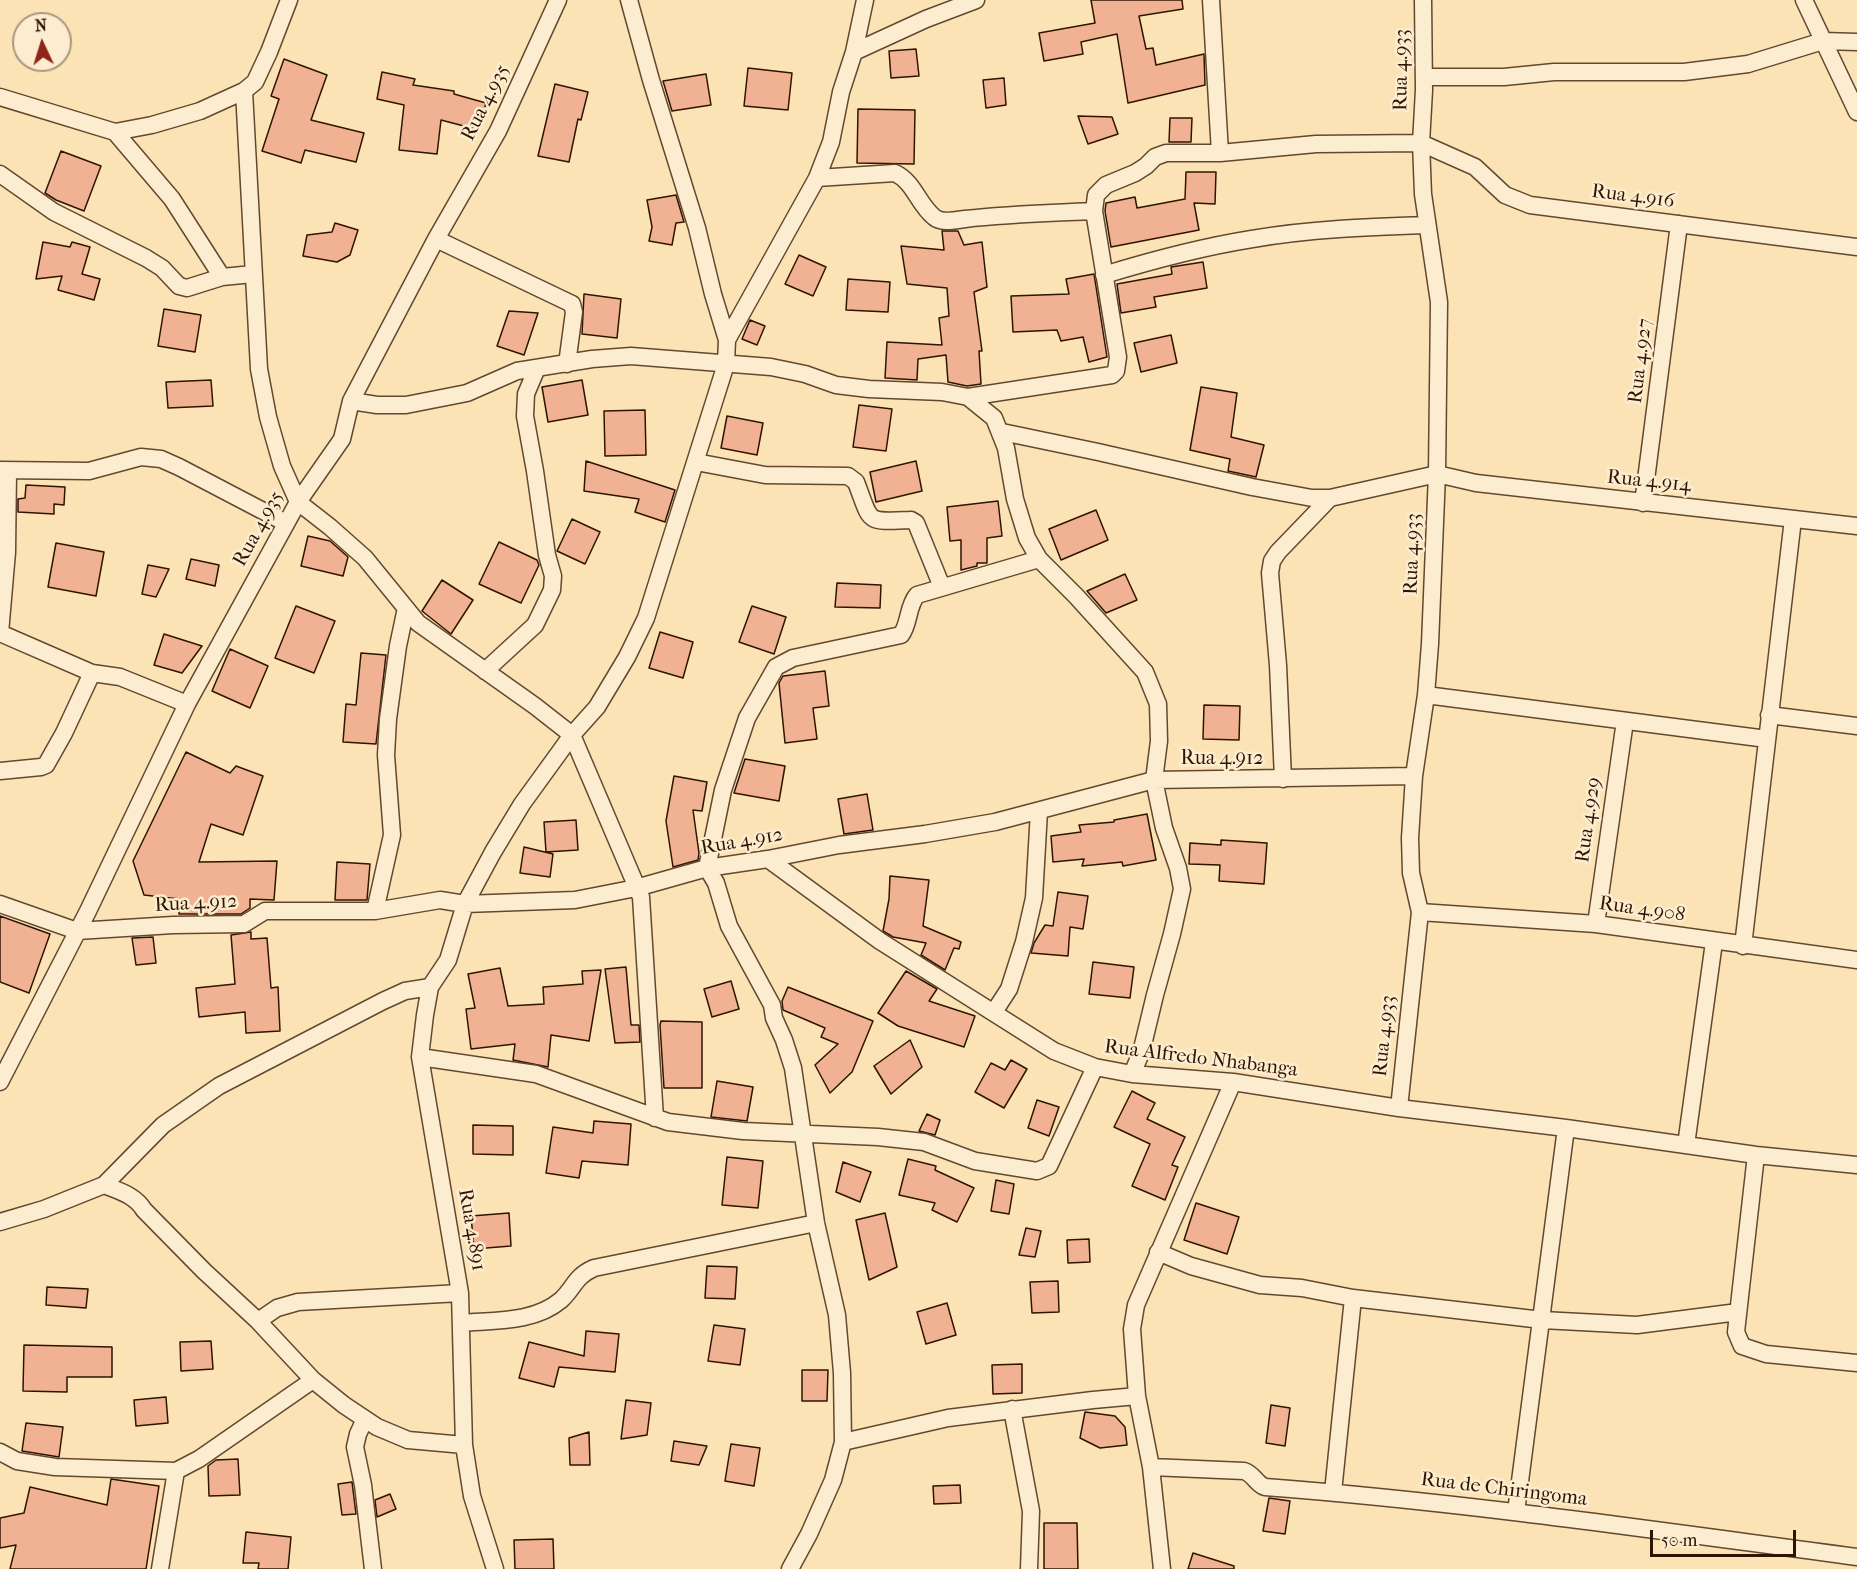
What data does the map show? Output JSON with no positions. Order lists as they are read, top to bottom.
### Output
{
  "streets": {
    "street": [
      "Rua 4.933",
      "Rua 4.935",
      "Rua 4.916",
      "Rua 4.927",
      "Rua 4.914",
      "Rua 4.912",
      "Rua 4.929",
      "Rua 4.908",
      "Rua Alfredo Nhabanga",
      "Rua 4.891",
      "Rua de Chiringoma"
    ]
  },
  "crossings": [
    ["Rua 4.933", "Rua 4.916"],
    ["Rua 4.933", "Rua 4.914"],
    ["Rua 4.933", "Rua 4.912"],
    ["Rua 4.933", "Rua 4.908"],
    ["Rua 4.933", "Rua Alfredo Nhabanga"],
    ["Rua 4.935", "Rua 4.912"],
    ["Rua 4.916", "Rua 4.927"],
    ["Rua 4.927", "Rua 4.914"],
    ["Rua 4.912", "Rua Alfredo Nhabanga"],
    ["Rua 4.912", "Rua 4.891"],
    ["Rua 4.929", "Rua 4.908"]
  ],
  "scale_bar": "50 m",
  "north": "top"
}
